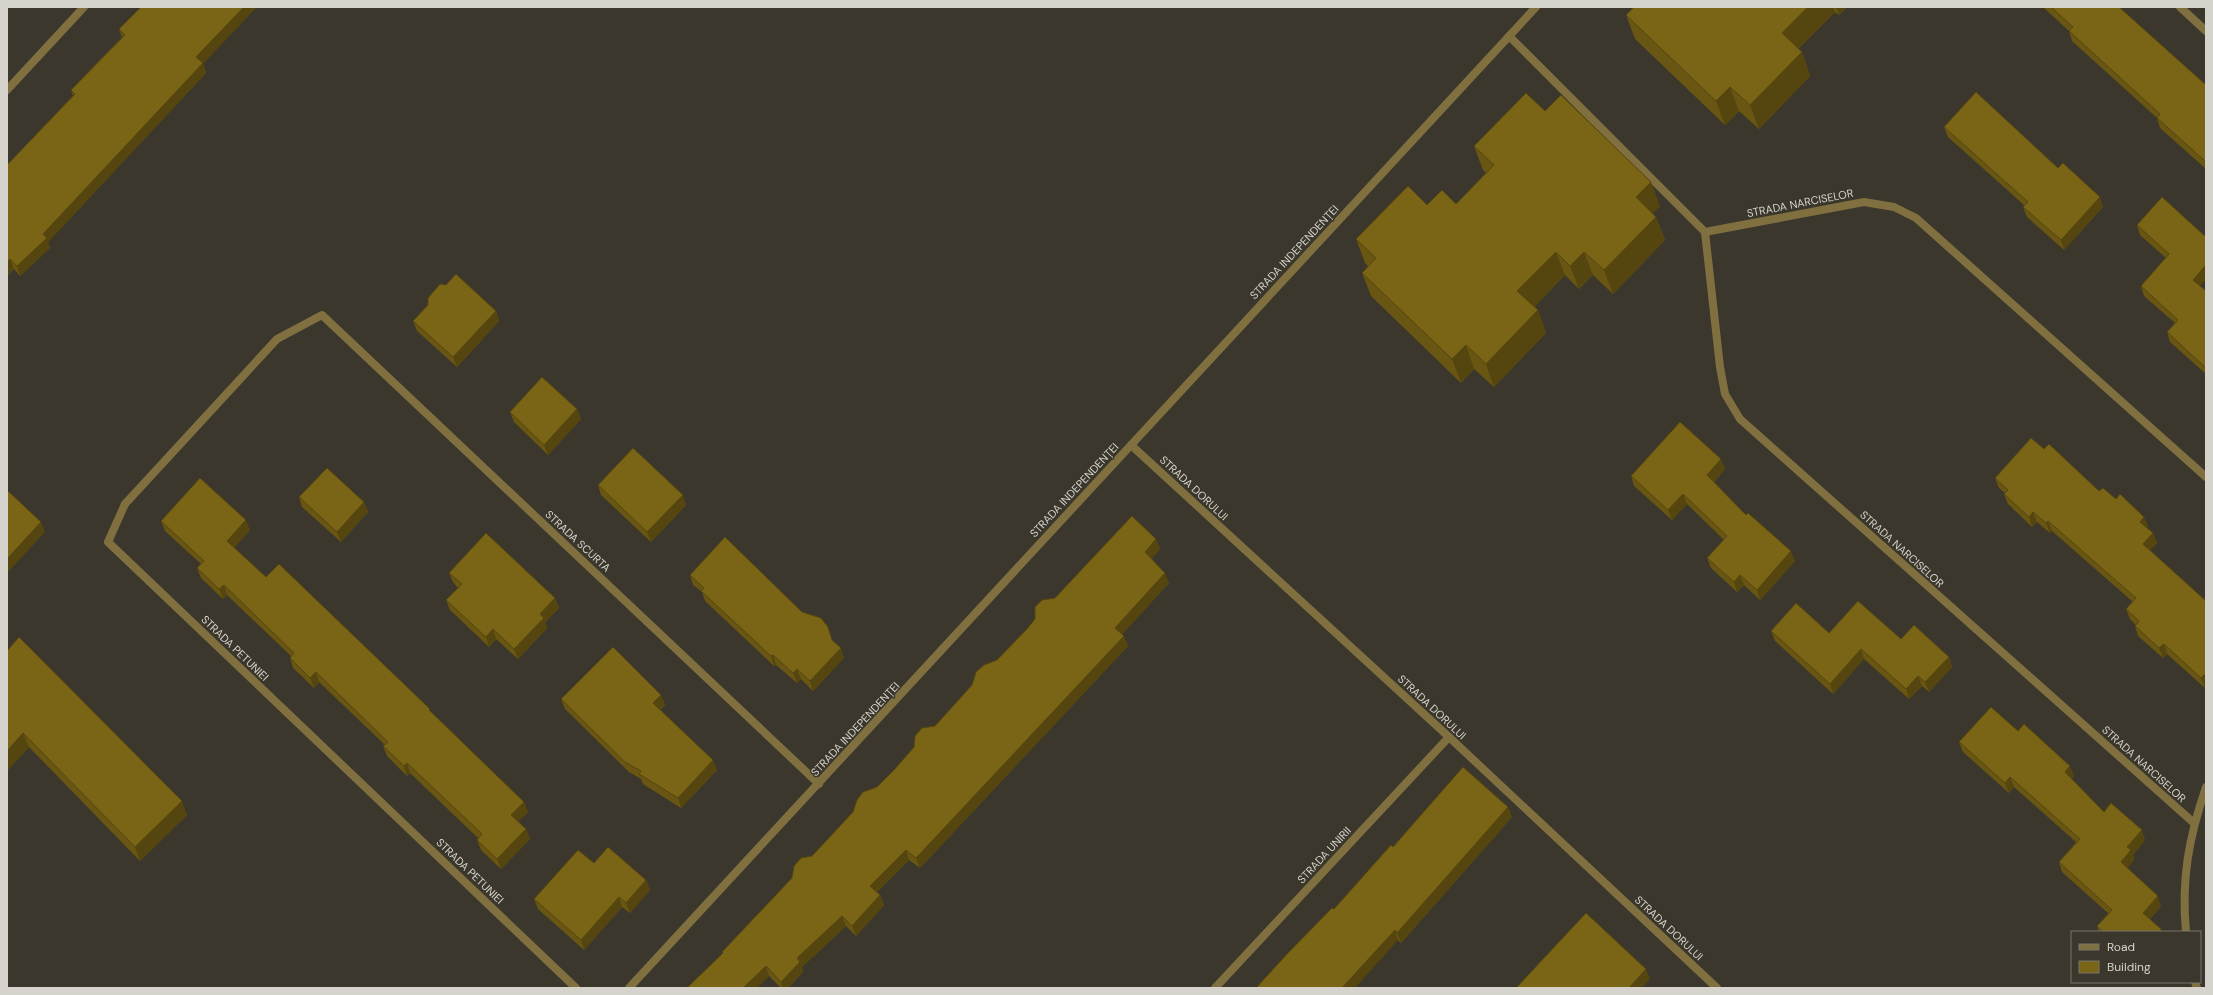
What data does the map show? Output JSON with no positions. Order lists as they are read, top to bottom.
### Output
{
  "streets": {
    "street": [
      "STRADA NARCISELOR",
      "STRADA INDEPENDENȚEI",
      "STRADA DORULUI",
      "STRADA SCURTA",
      "STRADA PETUNIEI",
      "STRADA UNIRII"
    ]
  },
  "crossings": [
    ["STRADA INDEPENDENȚEI", "STRADA DORULUI"],
    ["STRADA INDEPENDENȚEI", "STRADA SCURTA"],
    ["STRADA DORULUI", "STRADA UNIRII"],
    ["STRADA SCURTA", "STRADA PETUNIEI"]
  ],
  "legend": ["Road", "Building"]
}
